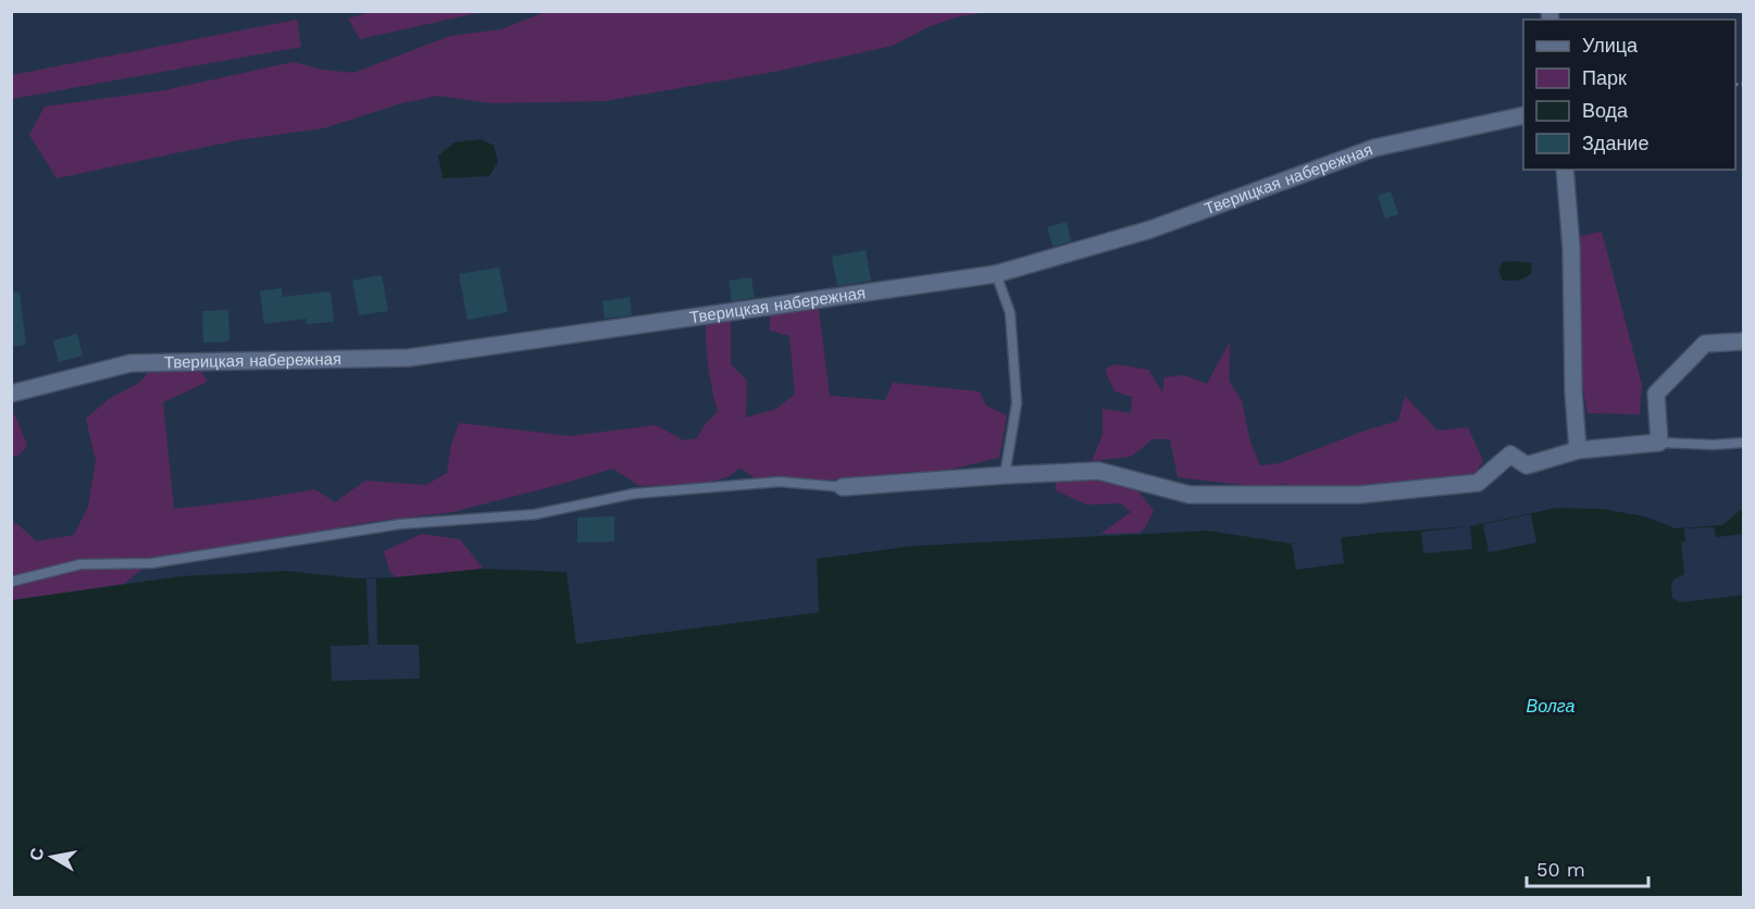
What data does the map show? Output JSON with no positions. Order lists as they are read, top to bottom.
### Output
{
  "streets": {
    "street": ["Тверицкая набережная"]
  },
  "water": ["Волга"],
  "legend": [
    "Улица",
    "Парк",
    "Вода",
    "Здание"
  ],
  "scale_bar": "50 m",
  "north": "left"
}
